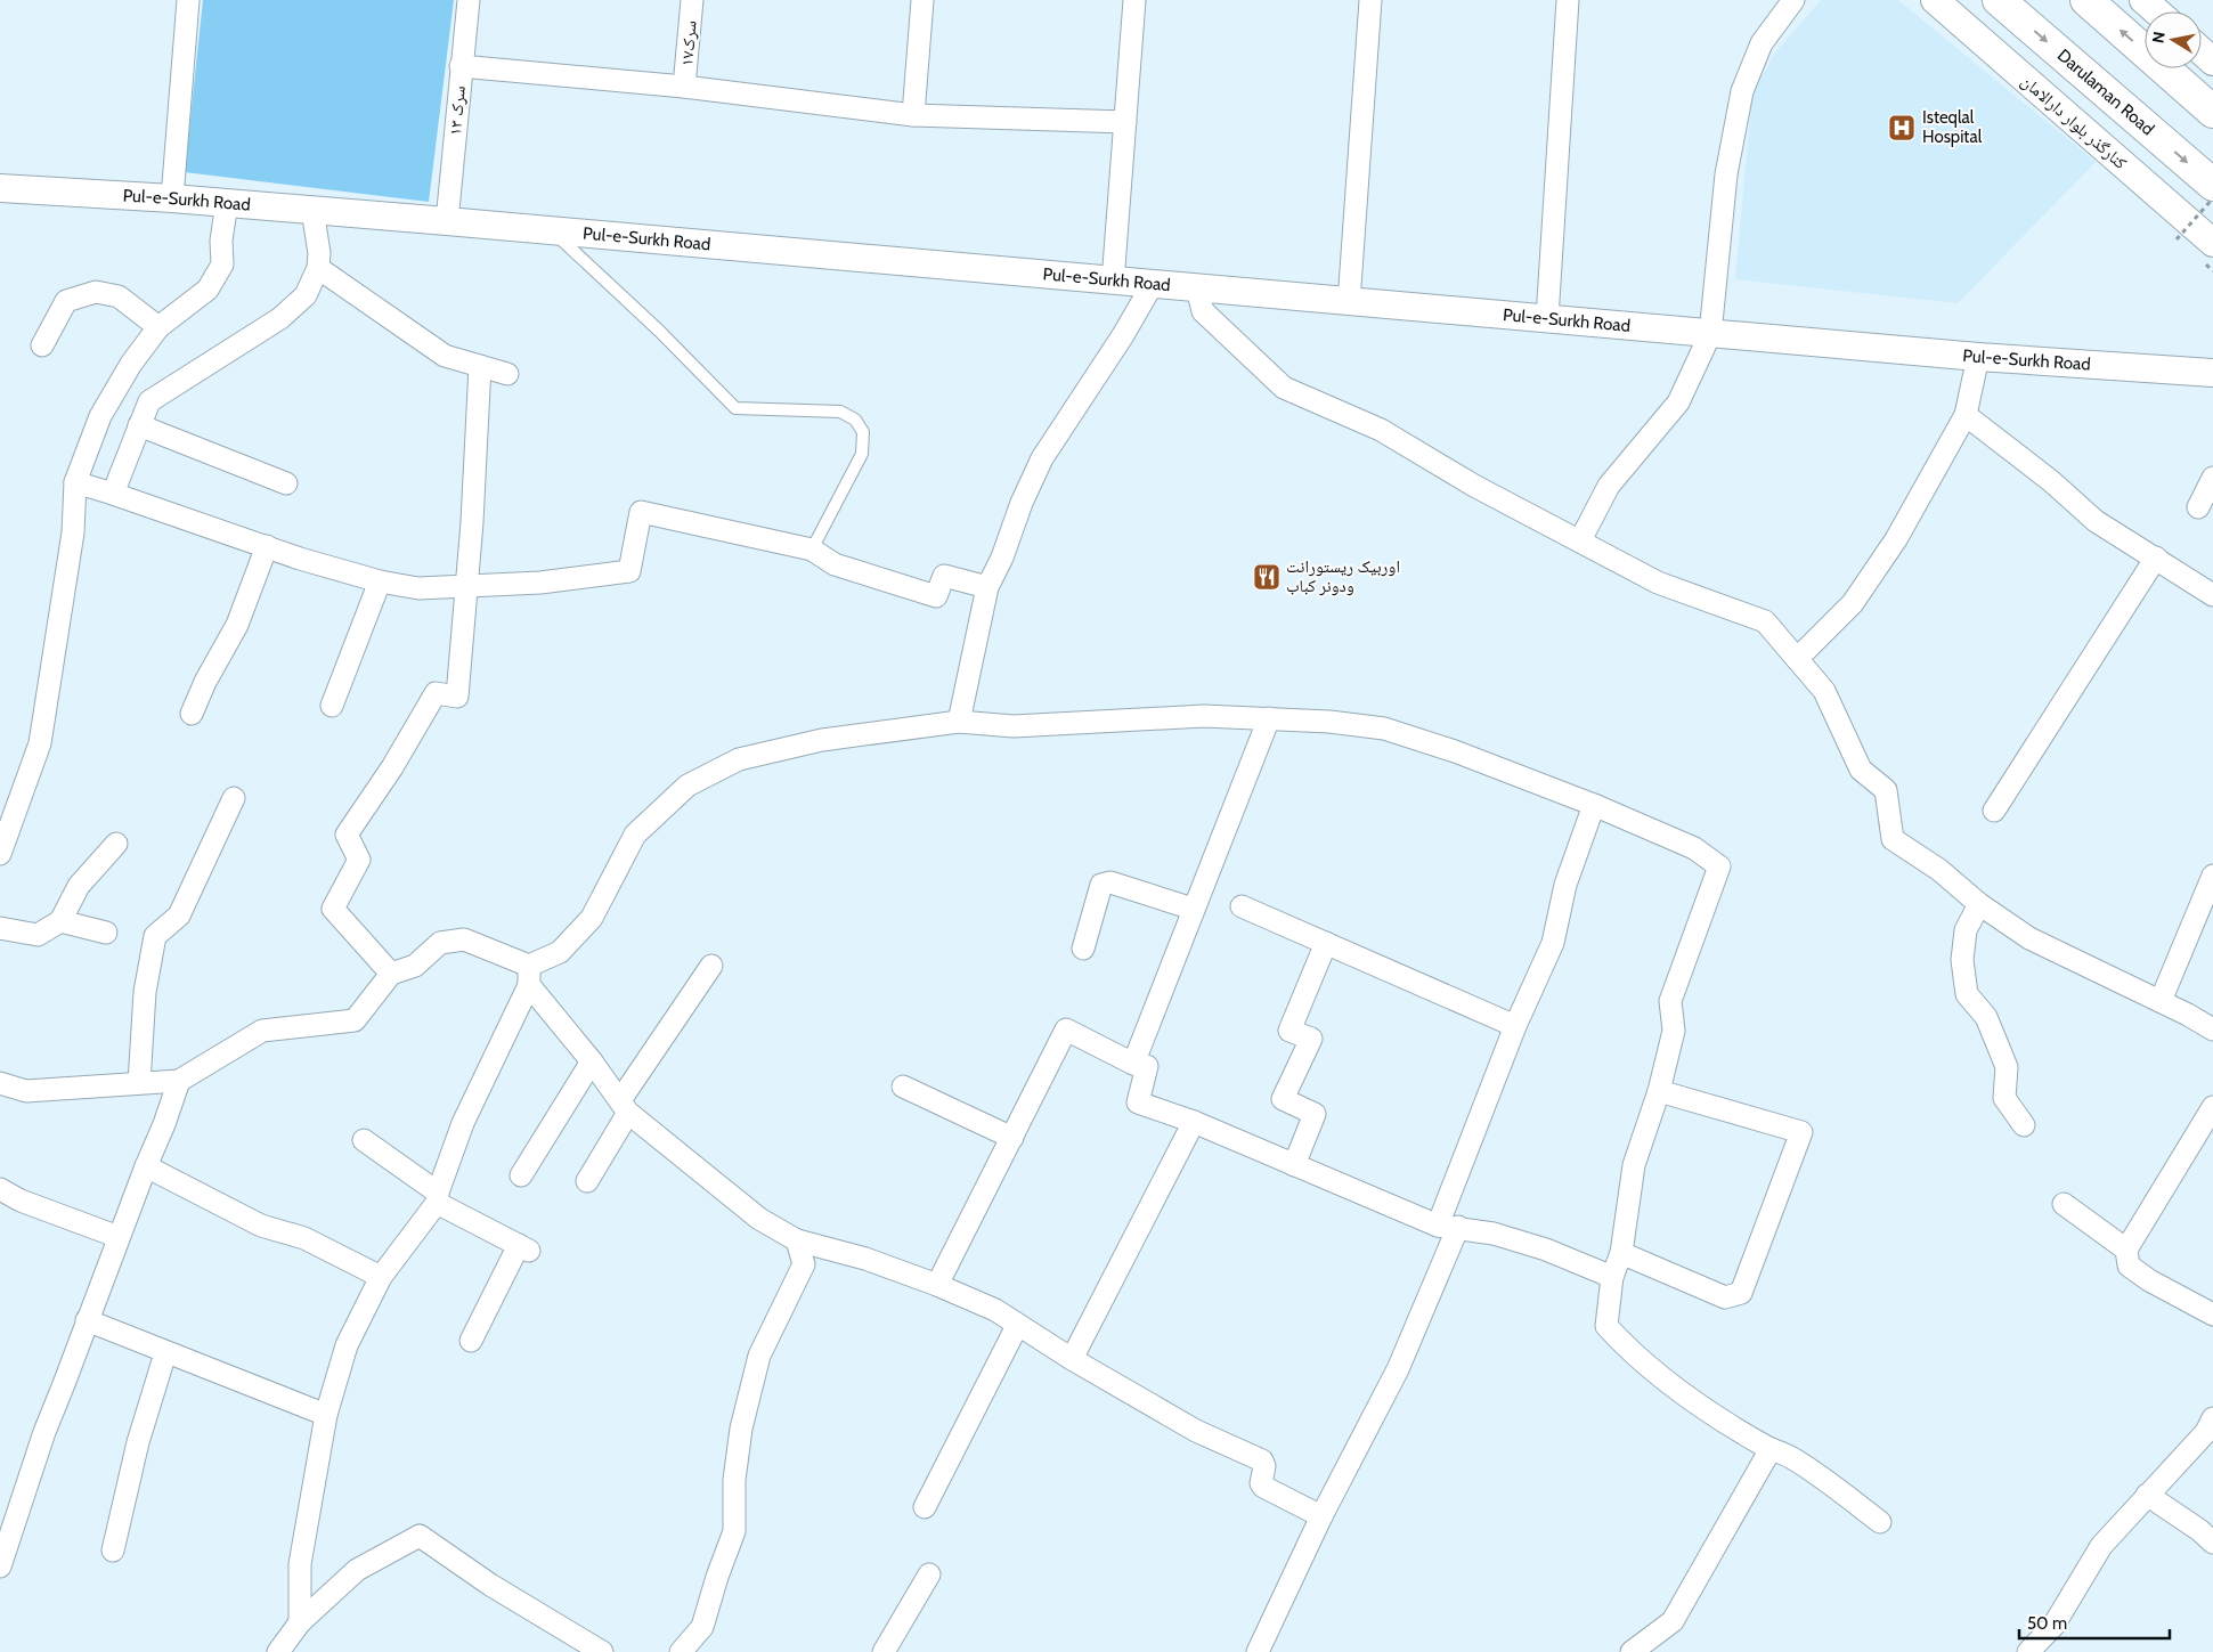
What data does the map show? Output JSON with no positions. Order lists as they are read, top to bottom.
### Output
{
  "streets": {
    "main road": ["Darulaman Road"],
    "street": [
      "سرک۱۷",
      "سرک ۱۳",
      "کنارگذر بلوار دارالامان",
      "Pul-e-Surkh Road"
    ]
  },
  "crossings": [
    ["سرک ۱۳", "Pul-e-Surkh Road"]
  ],
  "places": {
    "hospital": ["Isteqlal Hospital"],
    "restaurant": ["اوربیک ریستورانت ودونر کباب"]
  },
  "scale_bar": "50 m",
  "north": "left"
}
